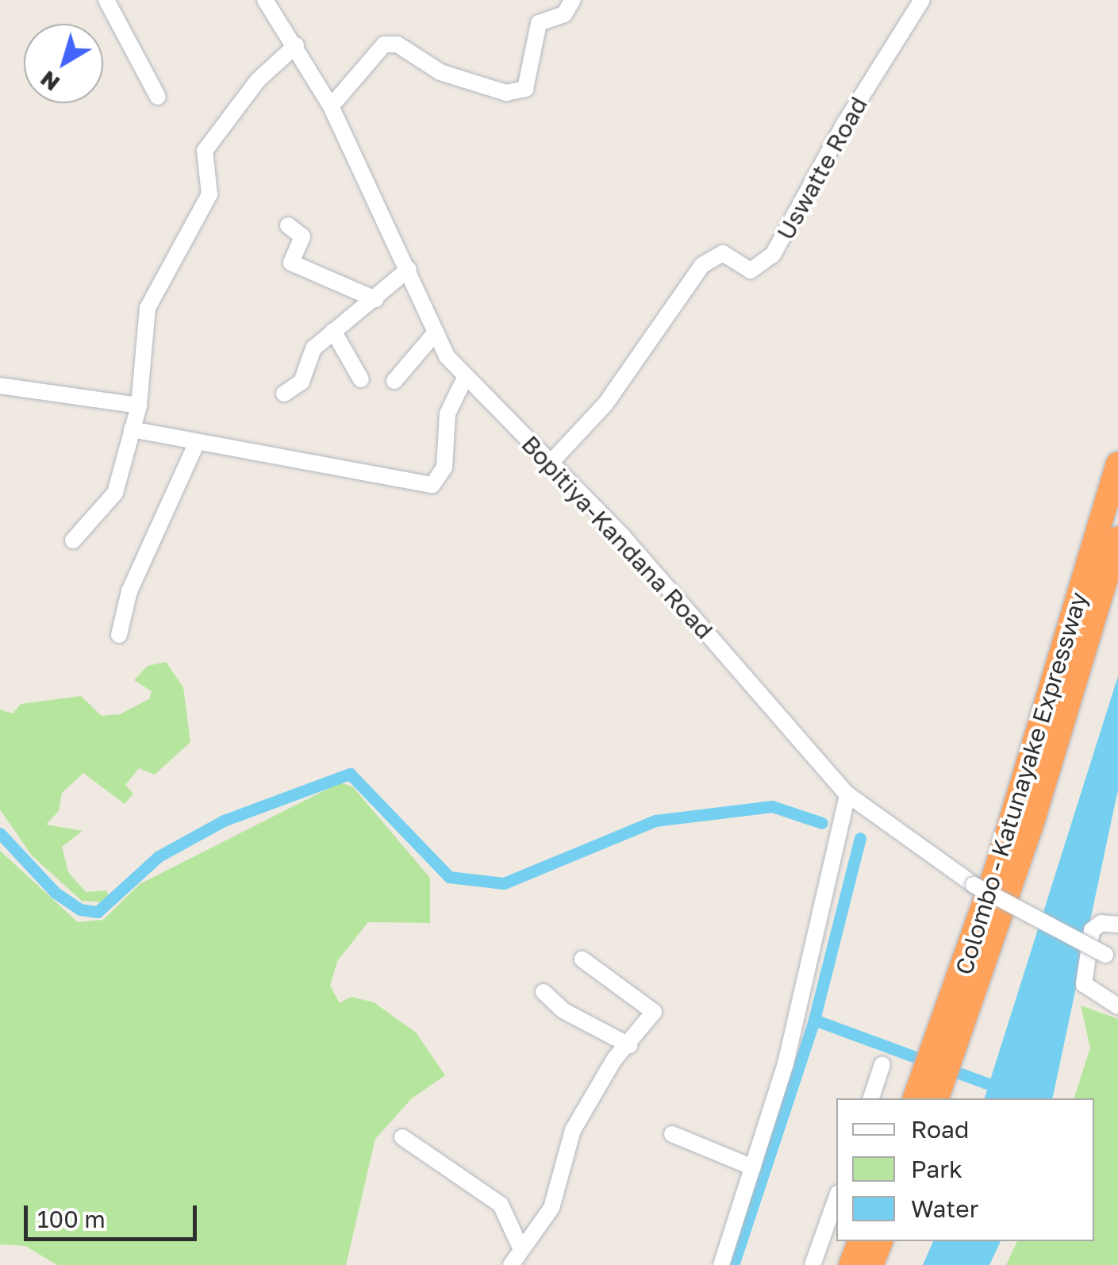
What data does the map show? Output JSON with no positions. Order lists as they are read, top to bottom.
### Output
{
  "streets": {
    "highway": ["Colombo - Katunayake Expressway"],
    "street": ["Uswatte Road", "Bopitiya-Kandana Road"]
  },
  "crossings": [
    ["Uswatte Road", "Bopitiya-Kandana Road"]
  ],
  "legend": ["Road", "Park", "Water"],
  "scale_bar": "100 m",
  "north": "bottom left"
}
